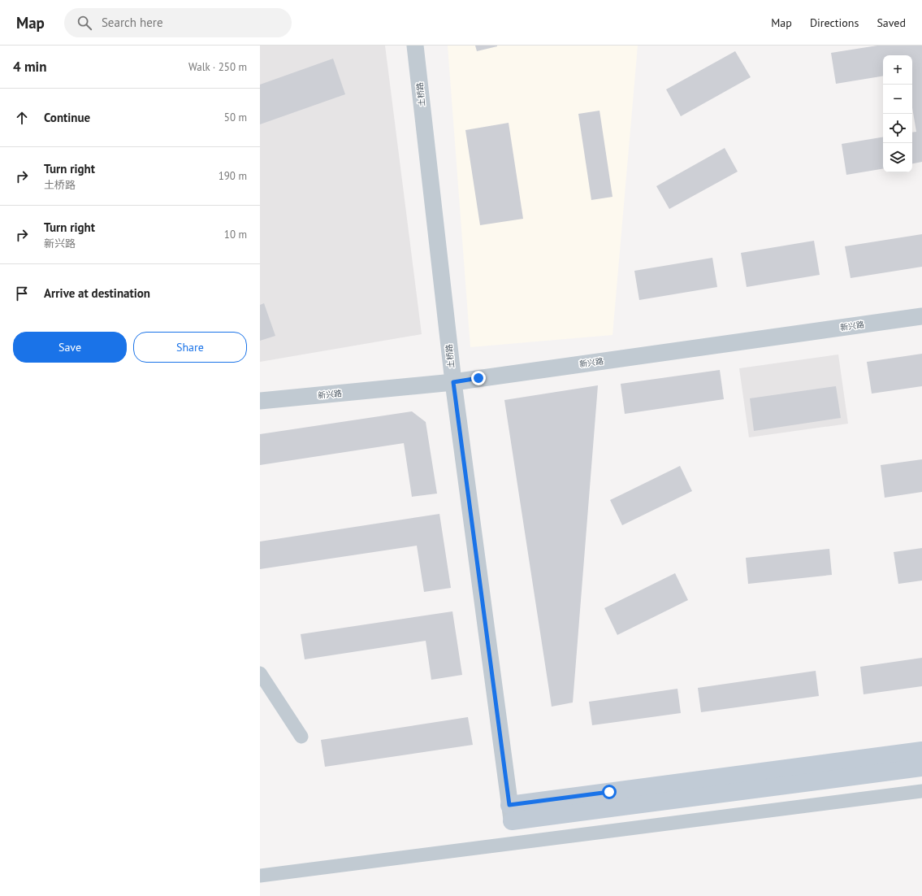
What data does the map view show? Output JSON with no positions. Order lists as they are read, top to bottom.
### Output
{
  "streets": {
    "street": ["土桥路", "新兴路"]
  },
  "crossings": [
    ["土桥路", "新兴路"]
  ],
  "page": {
    "header": "Map",
    "search": "Search here",
    "nav": ["Map", "Directions", "Saved"],
    "heading": ["4 min", "Walk · 250 m"],
    "map_buttons": ["+", "−"],
    "list": [
      ["Continue", "50 m"],
      ["Turn right", "土桥路", "190 m"],
      ["Turn right", "新兴路", "10 m"],
      "Arrive at destination"
    ],
    "buttons": ["Save", "Share"]
  }
}
